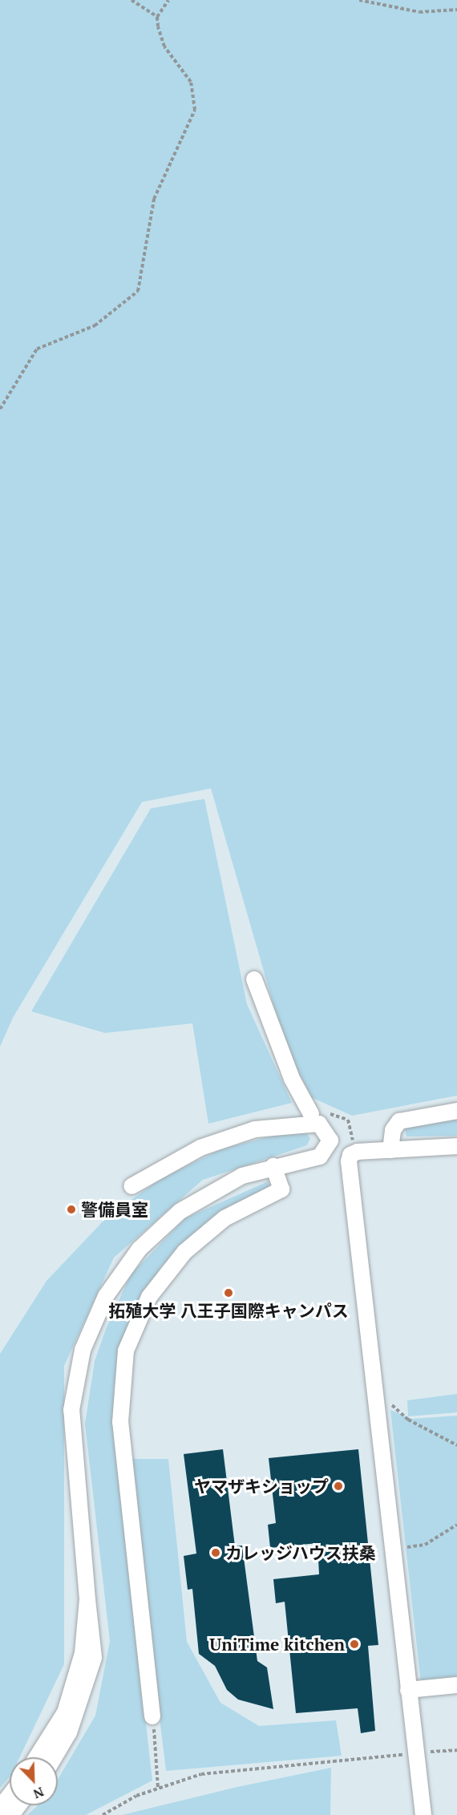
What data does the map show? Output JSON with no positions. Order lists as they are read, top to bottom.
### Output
{
  "places": [
    "警備員室",
    "拓殖大学 八王子国際キャンパス",
    "ヤマザキショップ",
    "カレッジハウス扶桑",
    "UniTime kitchen"
  ],
  "north": "bottom right"
}
